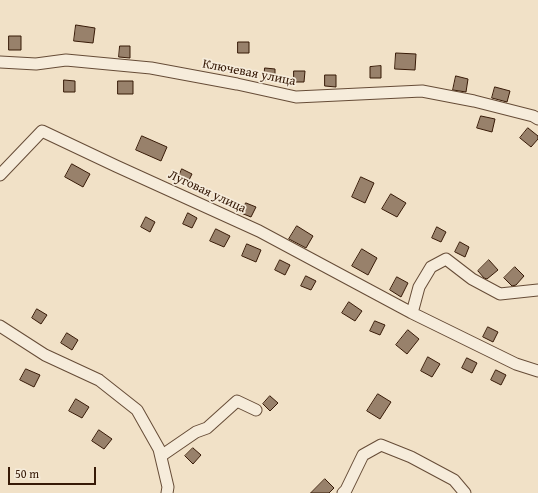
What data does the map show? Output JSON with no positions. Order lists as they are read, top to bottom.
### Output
{
  "streets": {
    "street": ["Ключевая улица", "Луговая улица"]
  },
  "scale_bar": "50 m"
}
